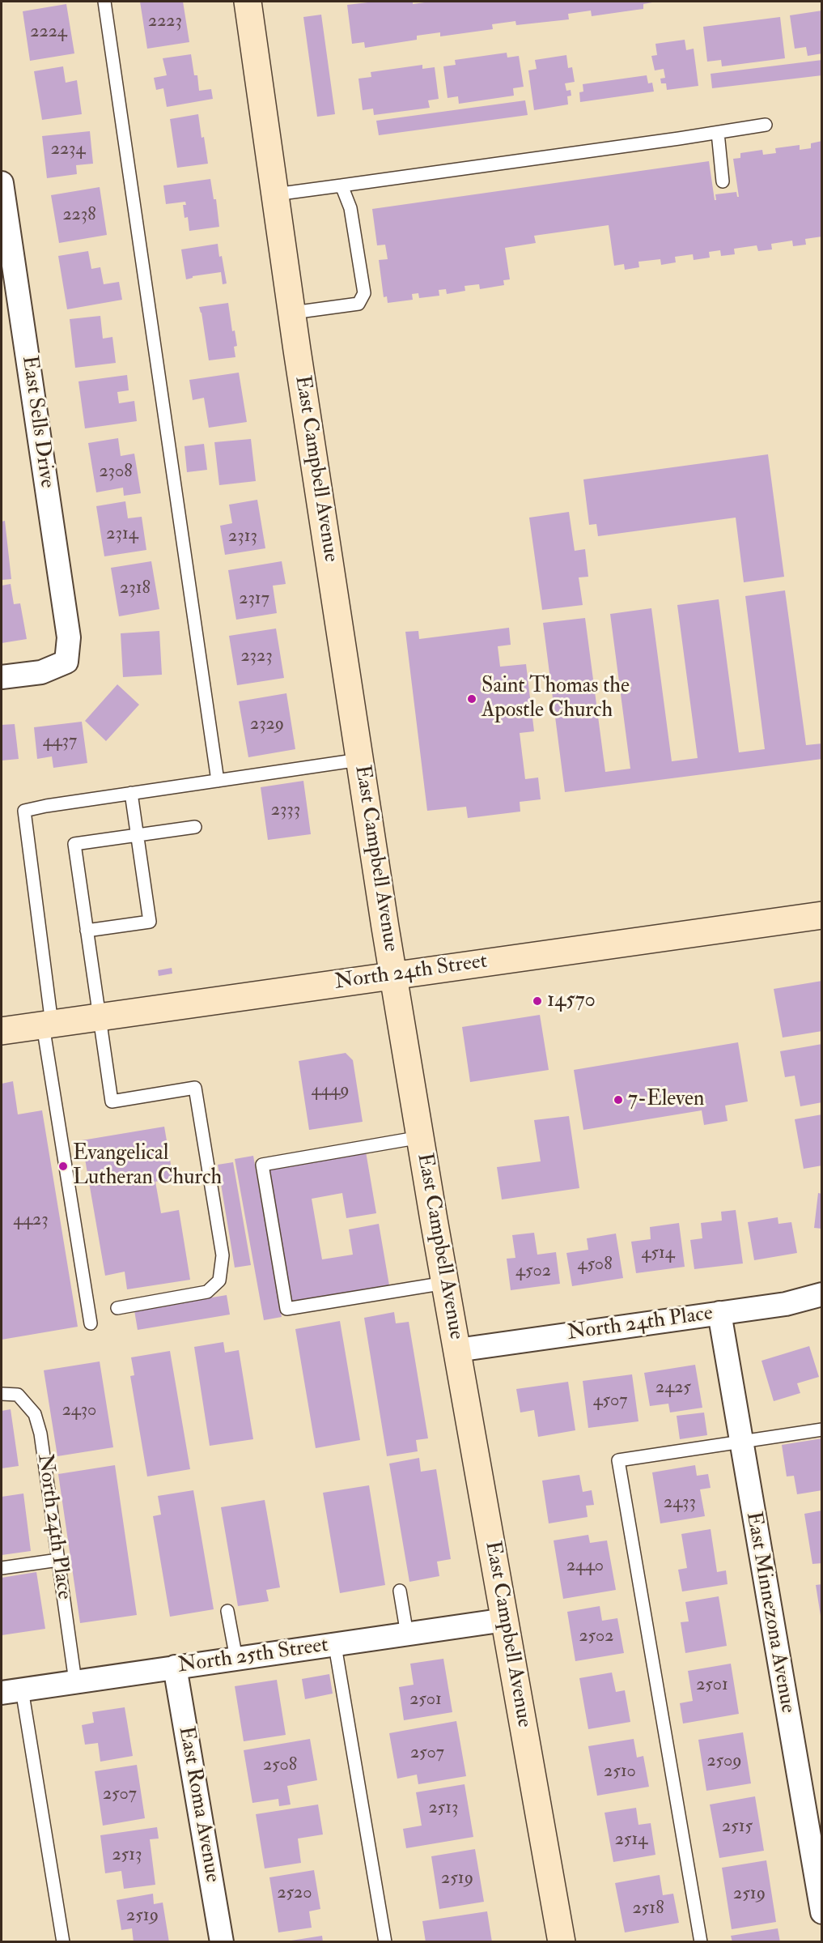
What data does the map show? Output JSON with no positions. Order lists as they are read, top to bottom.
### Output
{
  "streets": {
    "street": [
      "East Sells Drive",
      "East Campbell Avenue",
      "North 24th Street",
      "North 24th Place",
      "East Minnezona Avenue",
      "North 25th Street",
      "East Roma Avenue"
    ]
  },
  "crossings": [
    ["East Campbell Avenue", "North 24th Street"],
    ["East Campbell Avenue", "North 24th Place"],
    ["East Campbell Avenue", "North 25th Street"],
    ["North 24th Place", "East Minnezona Avenue"],
    ["North 24th Place", "North 25th Street"],
    ["North 25th Street", "East Roma Avenue"]
  ],
  "places": [
    "Saint Thomas the Apostle Church",
    "14570",
    "7-Eleven",
    "Evangelical Lutheran Church"
  ],
  "house_numbers": [
    "2223",
    "2224",
    "2234",
    "2238",
    "2308",
    "2314",
    "2313",
    "2318",
    "2317",
    "2323",
    "2329",
    "4437",
    "2333",
    "4449",
    "4423",
    "4514",
    "4508",
    "4502",
    "2425",
    "4507",
    "2430",
    "2433",
    "2440",
    "2502",
    "2501",
    "2501",
    "2507",
    "2509",
    "2508",
    "2510",
    "2507",
    "2513",
    "2515",
    "2514",
    "2513",
    "2519",
    "2520",
    "2519",
    "2518",
    "2519"
  ]
}
